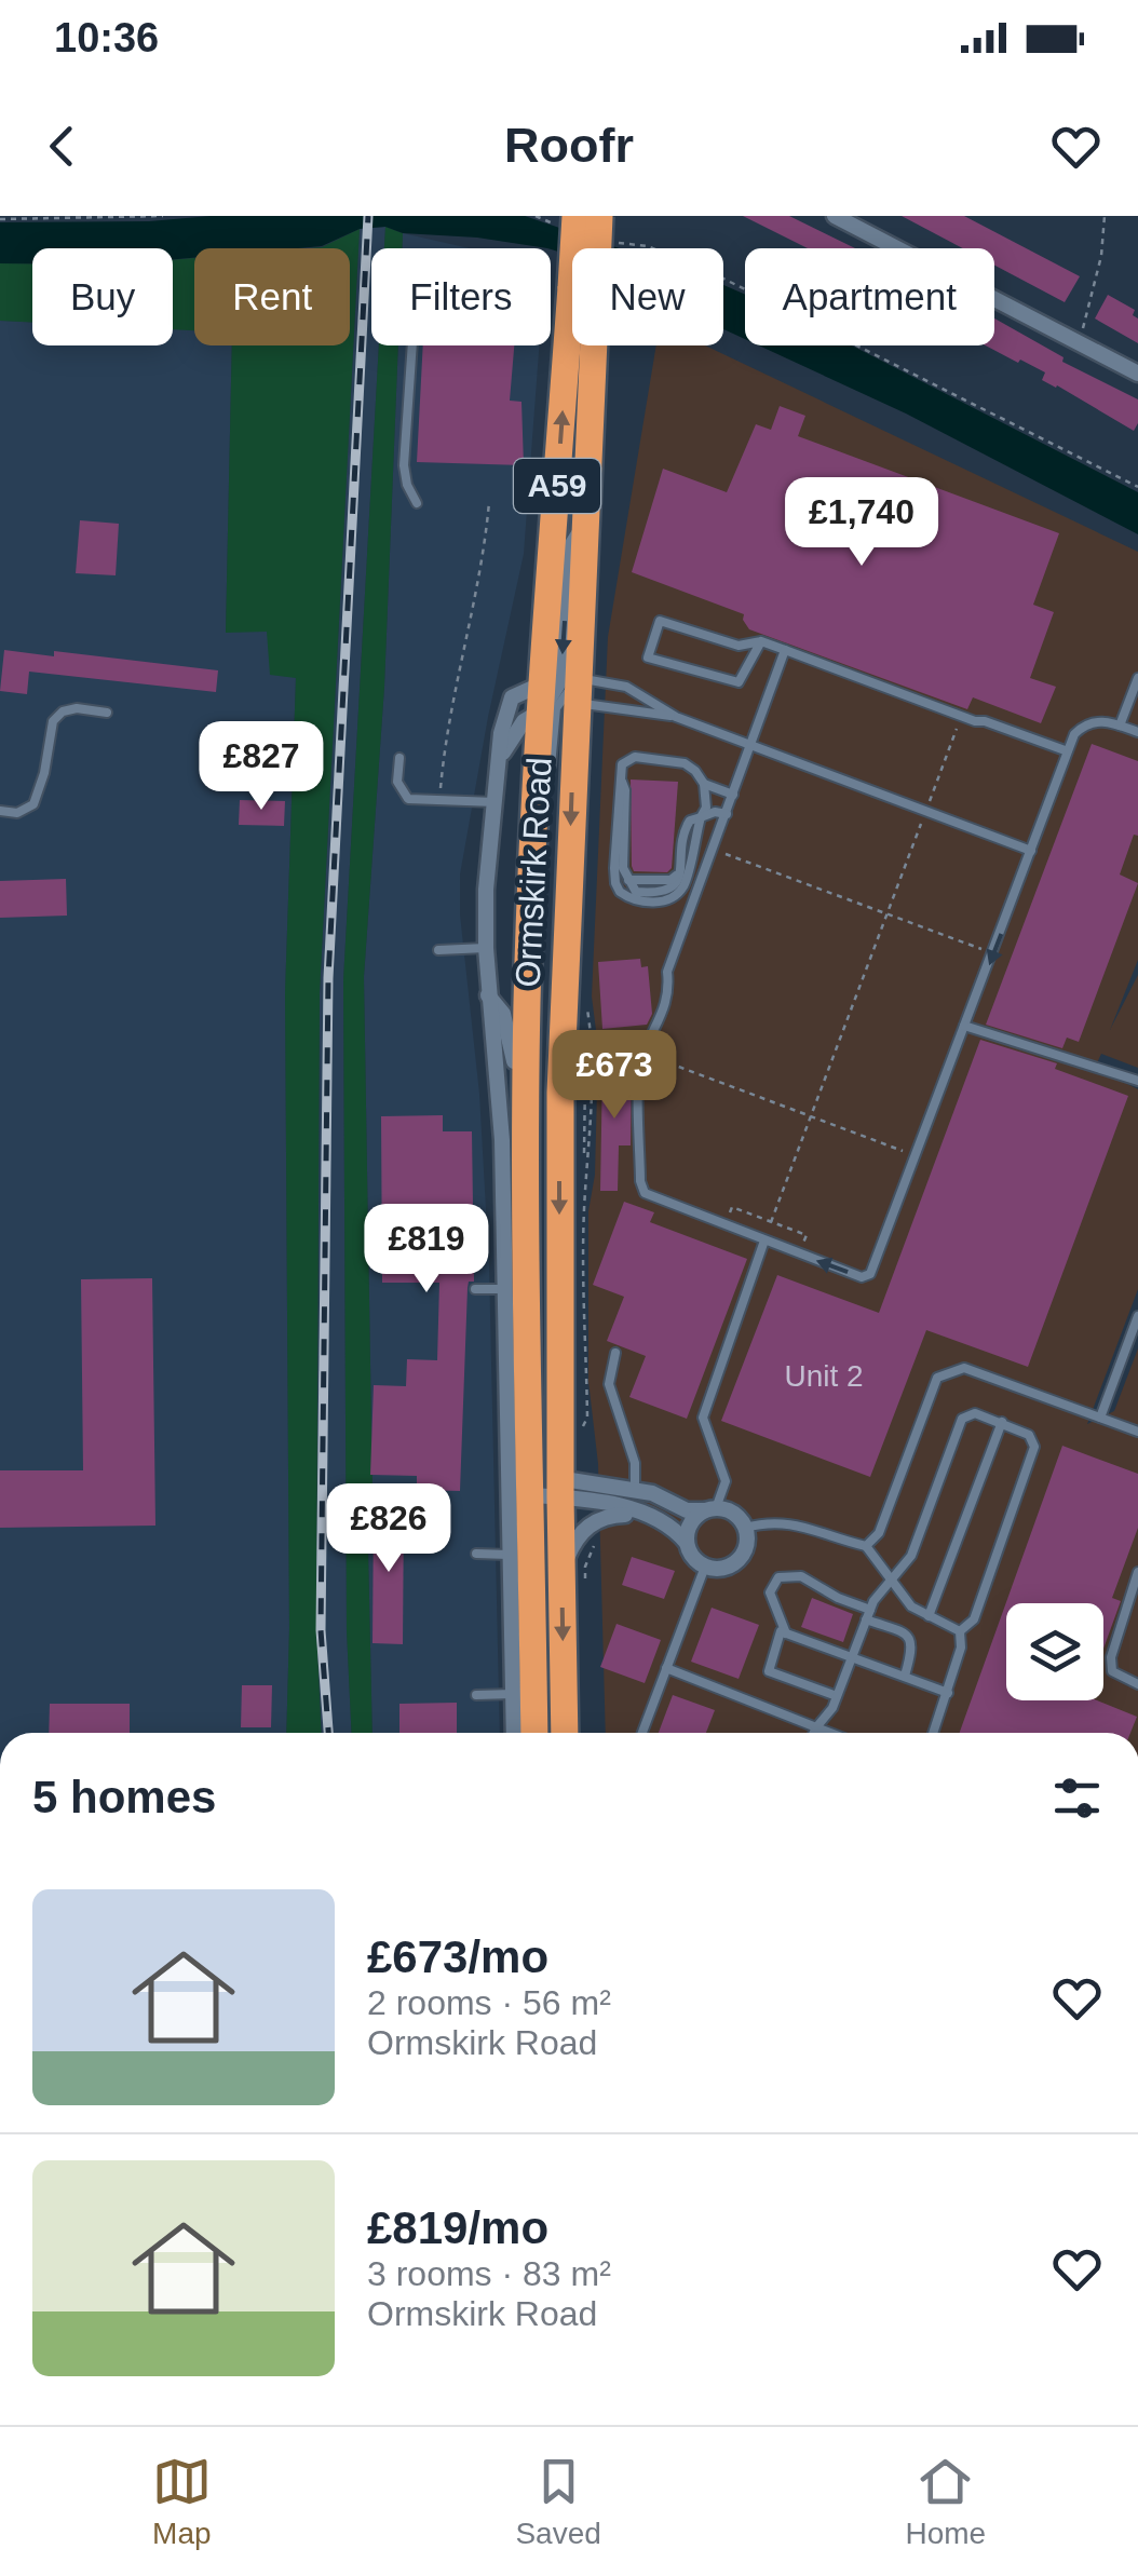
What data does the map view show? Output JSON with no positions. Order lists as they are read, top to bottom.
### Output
{
  "streets": {
    "highway": ["A59", "Ormskirk Road"]
  },
  "house_numbers": ["Unit 2"],
  "page": {
    "status": "10:36",
    "header": "Roofr",
    "chip": [
      "Buy",
      "Rent",
      "Filters",
      "New",
      "Apartment"
    ],
    "price": [
      "£1,740",
      "£827",
      "£673",
      "£819",
      "£826"
    ],
    "heading": "5 homes",
    "list": [
      {
        "name": "£673/mo",
        "note": "2 rooms · 56 m² · Ormskirk Road"
      },
      {
        "name": "£819/mo",
        "note": "3 rooms · 83 m² · Ormskirk Road"
      }
    ],
    "tabs": ["Map", "Saved", "Home"]
  }
}
